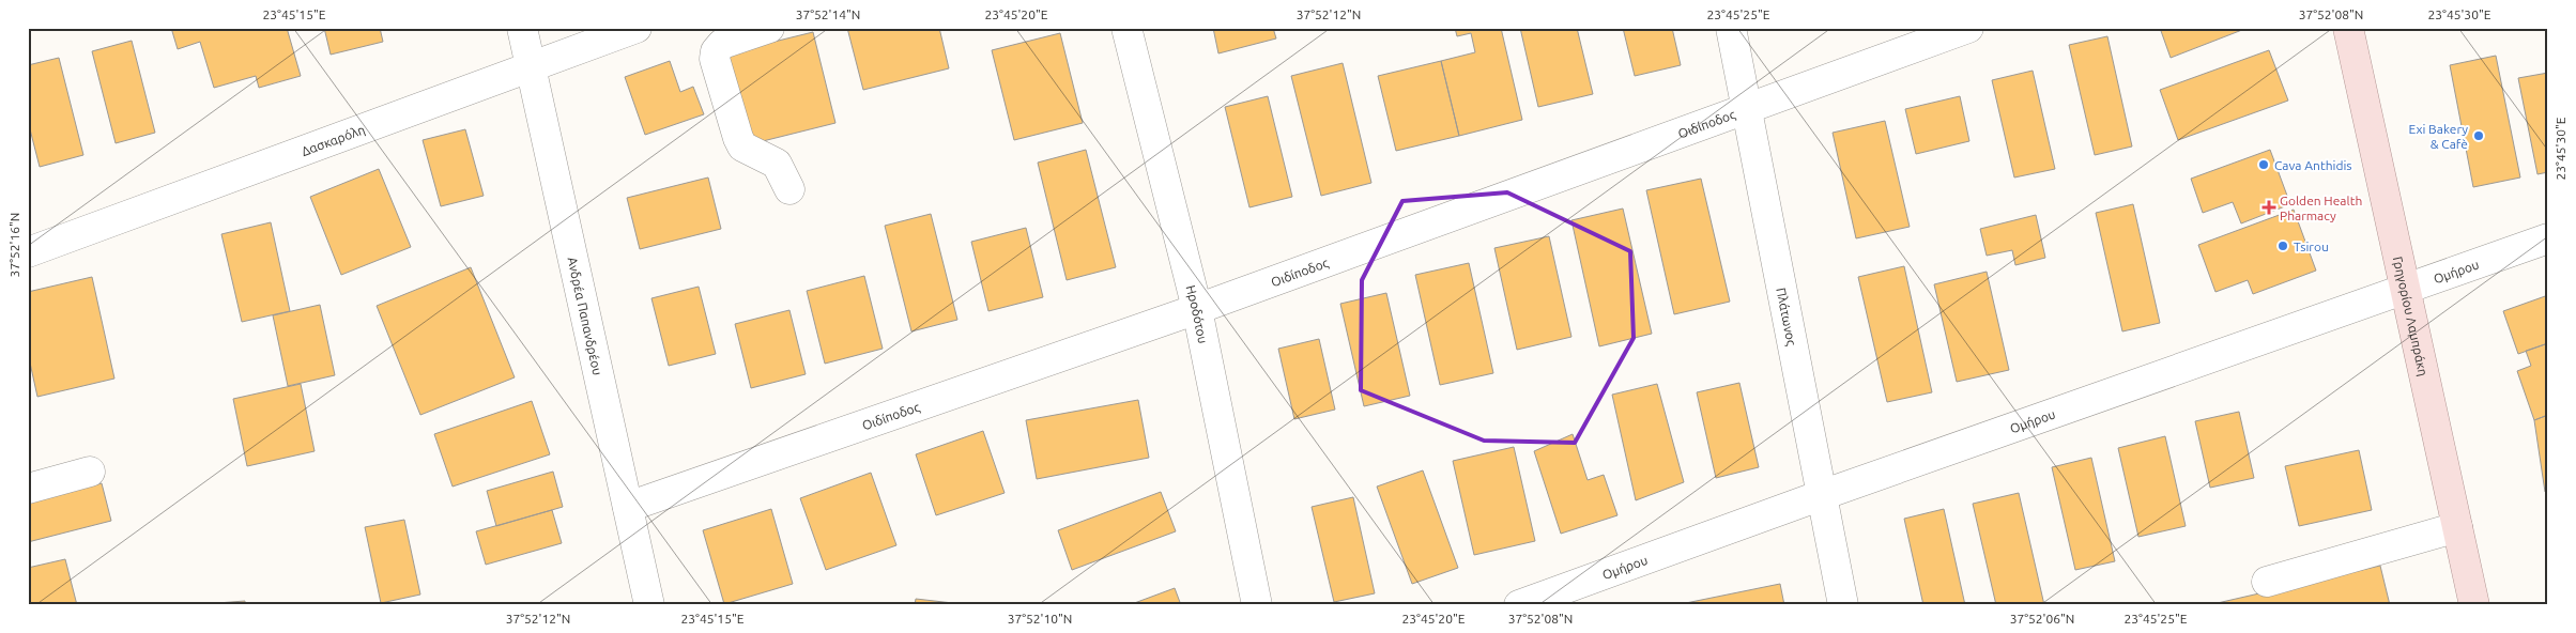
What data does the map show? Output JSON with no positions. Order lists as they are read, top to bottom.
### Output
{
  "streets": {
    "main road": ["Γρηγορίου Λαμπράκη"],
    "street": [
      "Οιδίποδος",
      "Δασκαρόλη",
      "Ομήρου",
      "Ηροδότου",
      "Ανδρέα Παπανδρέου",
      "Πλάτωνος"
    ]
  },
  "crossings": [
    ["Οιδίποδος", "Ηροδότου"],
    ["Οιδίποδος", "Ανδρέα Παπανδρέου"],
    ["Οιδίποδος", "Πλάτωνος"],
    ["Δασκαρόλη", "Ανδρέα Παπανδρέου"],
    ["Ομήρου", "Πλάτωνος"],
    ["Ομήρου", "Γρηγορίου Λαμπράκη"]
  ],
  "places": {
    "other": ["Exi Bakery & Cafè", "Cava Anthidis", "Tsirou"],
    "health": ["Golden Health Pharmacy"]
  },
  "coordinates": [
    "23°45'15\"E",
    "37°52'14\"N",
    "23°45'20\"E",
    "37°52'12\"N",
    "23°45'25\"E",
    "37°52'08\"N",
    "23°45'30\"E",
    "37°52'16\"N",
    "37°52'10\"N",
    "37°52'06\"N"
  ]
}
